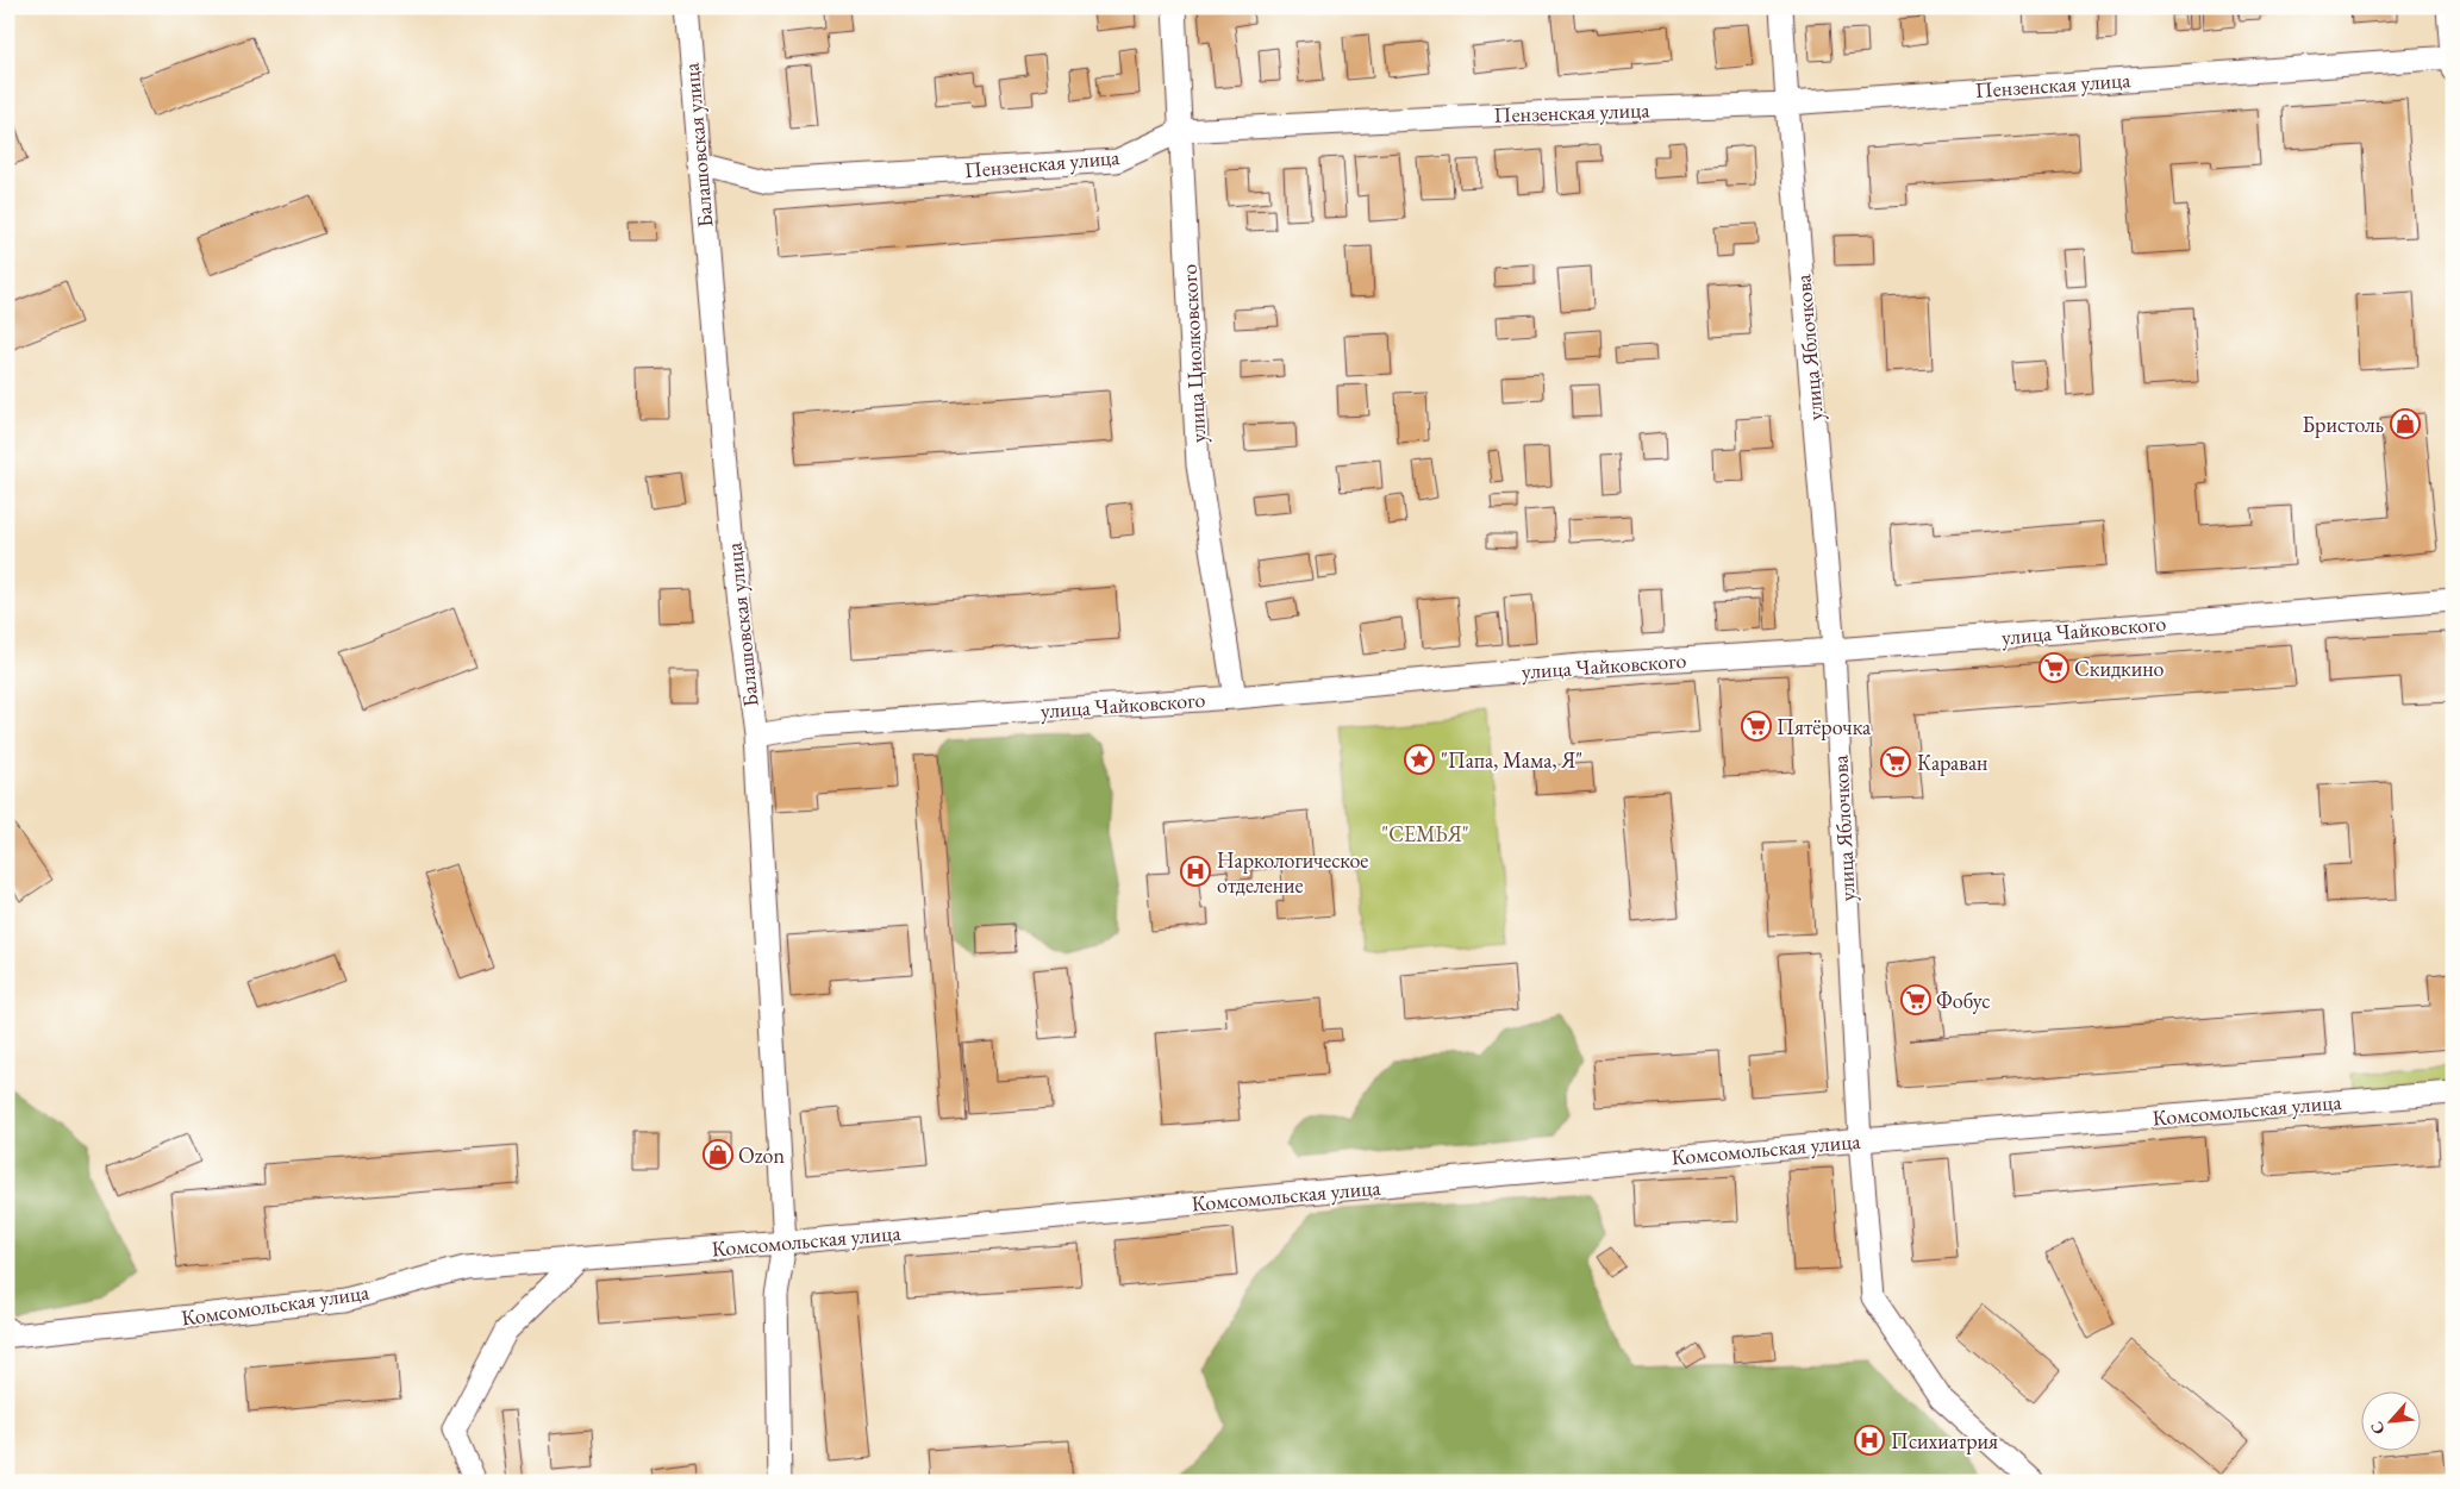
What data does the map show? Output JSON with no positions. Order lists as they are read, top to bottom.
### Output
{
  "streets": {
    "street": [
      "Пензенская улица",
      "Балашовская улица",
      "улица Яблочкова",
      "улица Циолковского",
      "улица Чайковского",
      "Комсомольская улица"
    ]
  },
  "crossings": [
    ["Пензенская улица", "Балашовская улица"],
    ["Пензенская улица", "улица Яблочкова"],
    ["Пензенская улица", "улица Циолковского"],
    ["Балашовская улица", "улица Чайковского"],
    ["Балашовская улица", "Комсомольская улица"],
    ["улица Яблочкова", "улица Чайковского"],
    ["улица Яблочкова", "Комсомольская улица"],
    ["улица Циолковского", "улица Чайковского"]
  ],
  "parks": ["\"СЕМЬЯ\""],
  "places": {
    "shop": ["Бристоль", "Ozon"],
    "supermarket": [
      "Скидкино",
      "Пятёрочка",
      "Караван",
      "Фобус"
    ],
    "place": ["\"Папа, Мама, Я\""],
    "hospital": ["Наркологическое отделение", "Психиатрия"]
  },
  "north": "bottom left"
}
